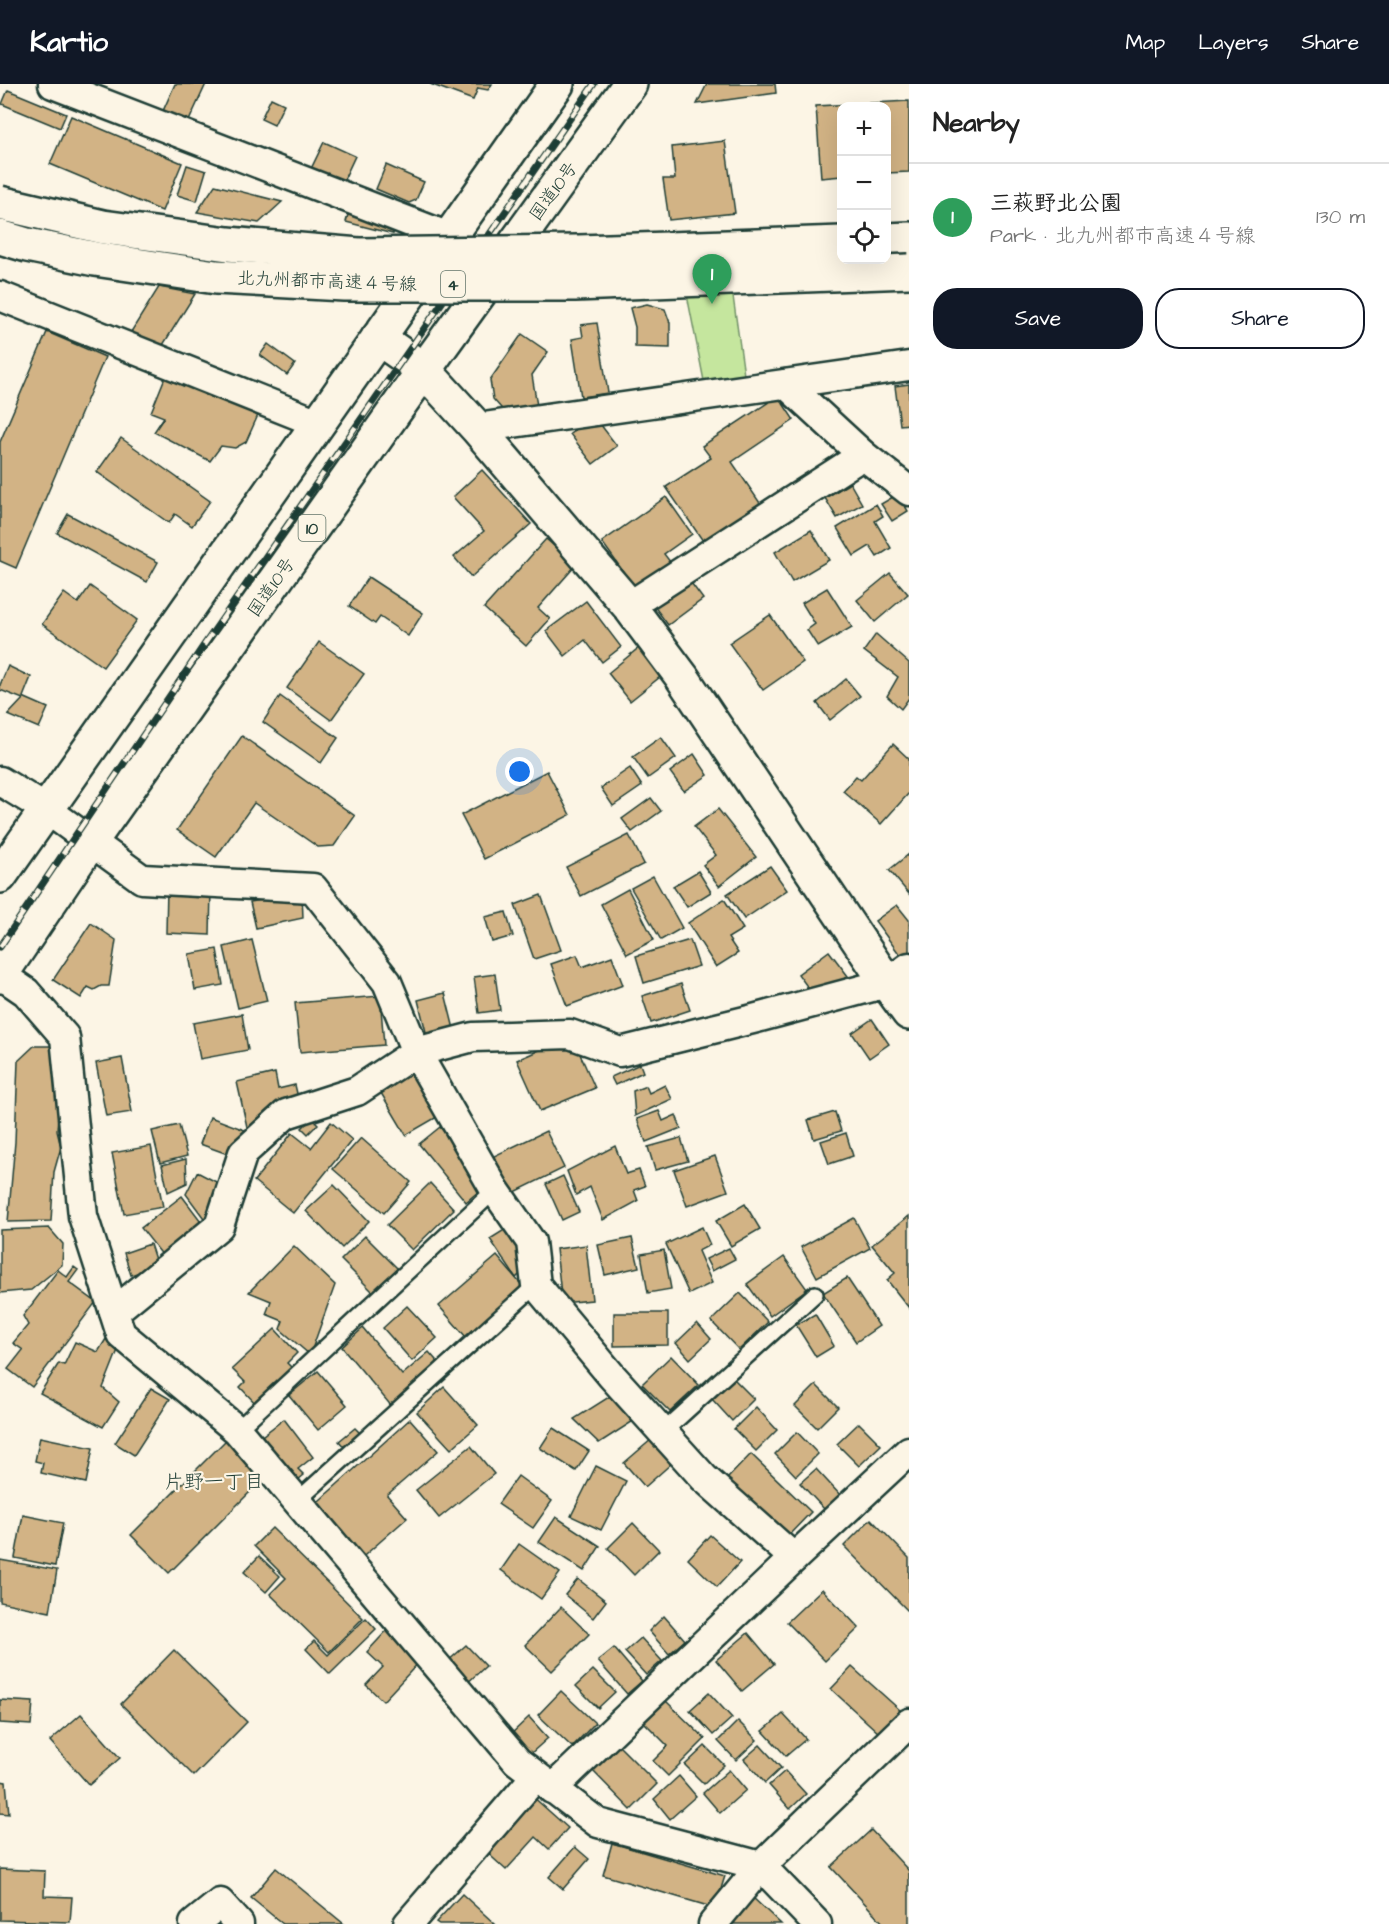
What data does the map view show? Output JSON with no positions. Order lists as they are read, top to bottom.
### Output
{
  "streets": {
    "main road": [
      "国道10号",
      "北九州都市高速４号線",
      "4",
      "10"
    ]
  },
  "districts": ["片野一丁目"],
  "page": {
    "header": "Kartio",
    "nav": ["Map", "Layers", "Share"],
    "heading": "Nearby",
    "map_buttons": ["+", "−"],
    "list": [
      {
        "mark": "1",
        "name": "三萩野北公園",
        "note": "Park · 北九州都市高速４号線",
        "value": "130 m"
      }
    ],
    "pins": "1",
    "buttons": ["Save", "Share"]
  }
}
